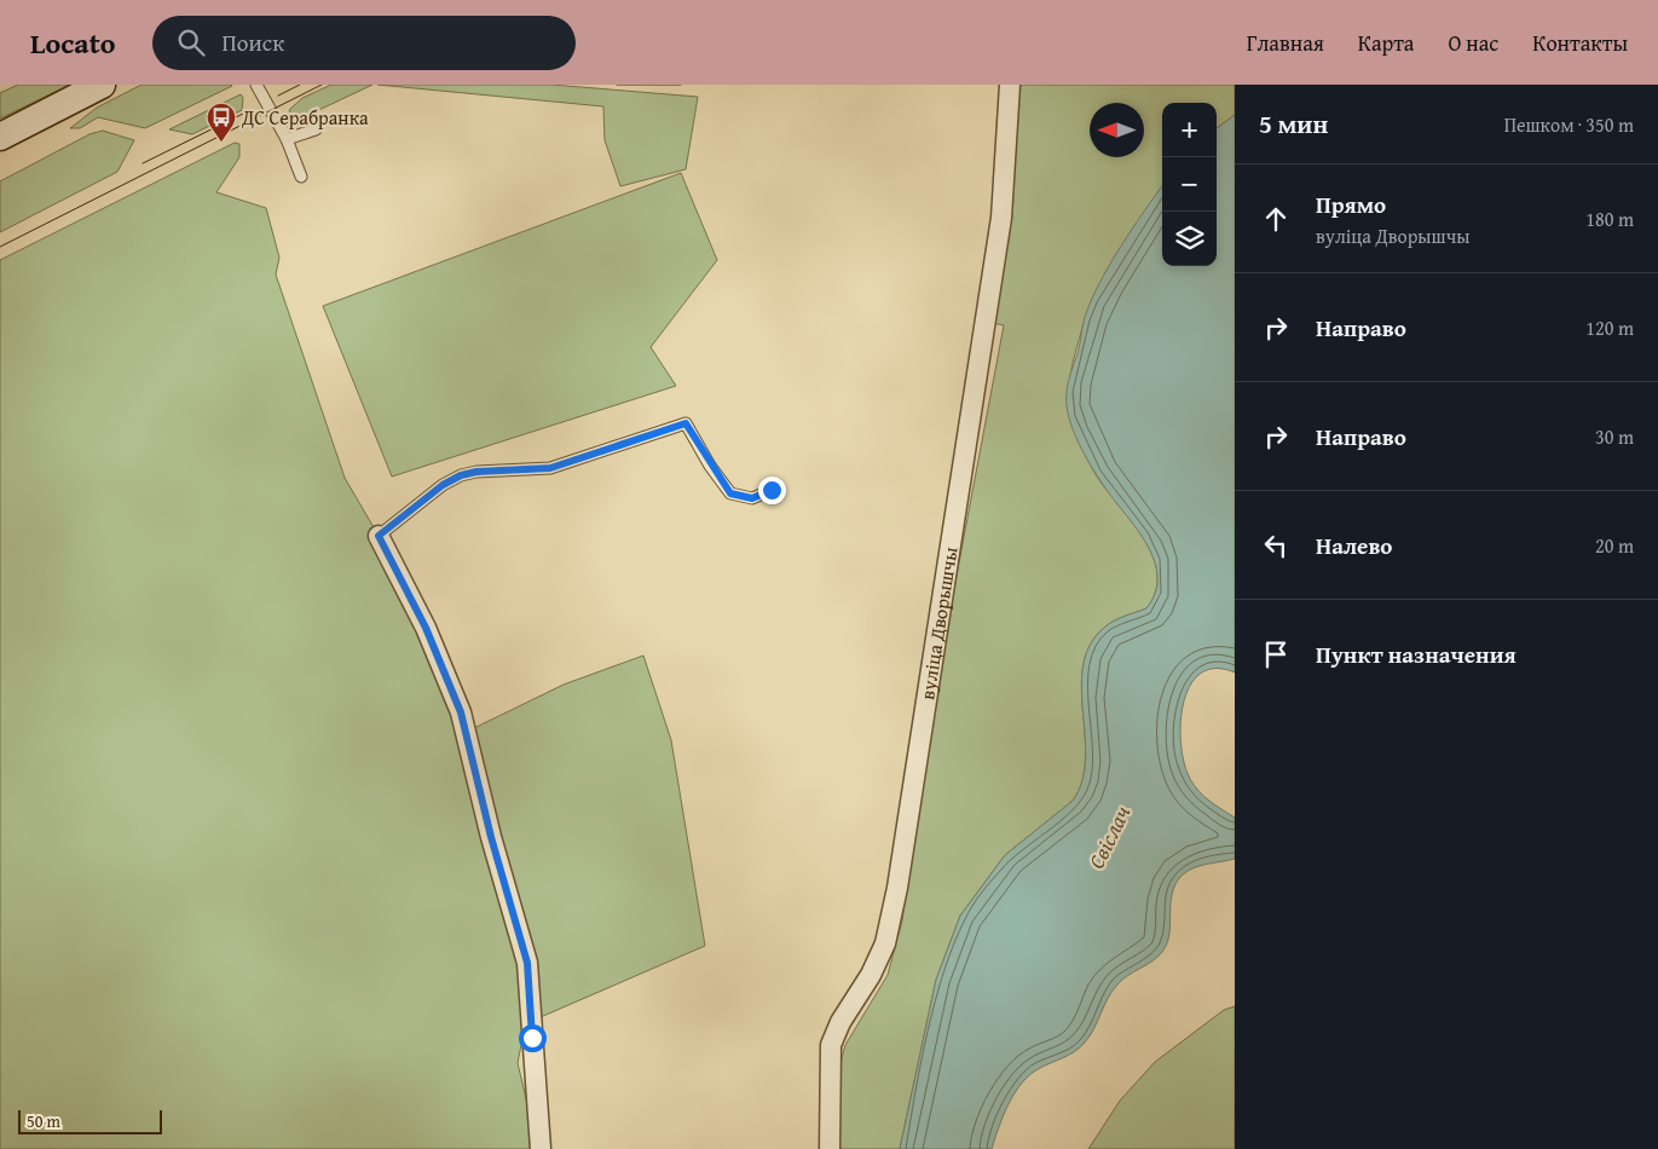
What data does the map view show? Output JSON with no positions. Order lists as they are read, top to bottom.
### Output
{
  "streets": {
    "street": ["вуліца Дворышчы"]
  },
  "water": ["Свіслач"],
  "places": {
    "bus stop": ["ДС Серабранка"]
  },
  "scale_bar": "50 m",
  "north": "left",
  "page": {
    "header": "Locato",
    "search": "Поиск",
    "nav": [
      "Главная",
      "Карта",
      "О нас",
      "Контакты"
    ],
    "heading": ["5 мин", "Пешком · 350 m"],
    "map_buttons": ["+", "−"],
    "list": [
      ["Прямо", "вуліца Дворышчы", "180 m"],
      ["Направо", "120 m"],
      ["Направо", "30 m"],
      ["Налево", "20 m"],
      "Пункт назначения"
    ],
    "scale": "50 m"
  }
}
